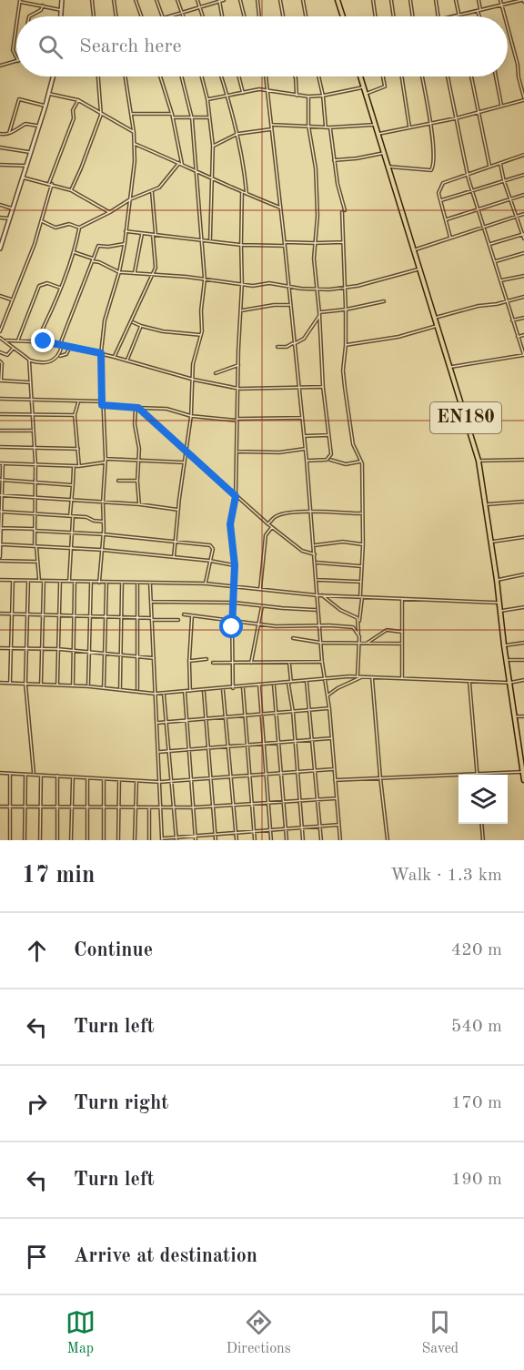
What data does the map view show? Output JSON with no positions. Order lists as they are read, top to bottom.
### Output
{
  "streets": {
    "main road": ["EN180"]
  },
  "page": {
    "search": "Search here",
    "heading": ["17 min", "Walk · 1.3 km"],
    "list": [
      ["Continue", "420 m"],
      ["Turn left", "540 m"],
      ["Turn right", "170 m"],
      ["Turn left", "190 m"],
      "Arrive at destination"
    ],
    "nav": ["Map", "Directions", "Saved"]
  }
}
